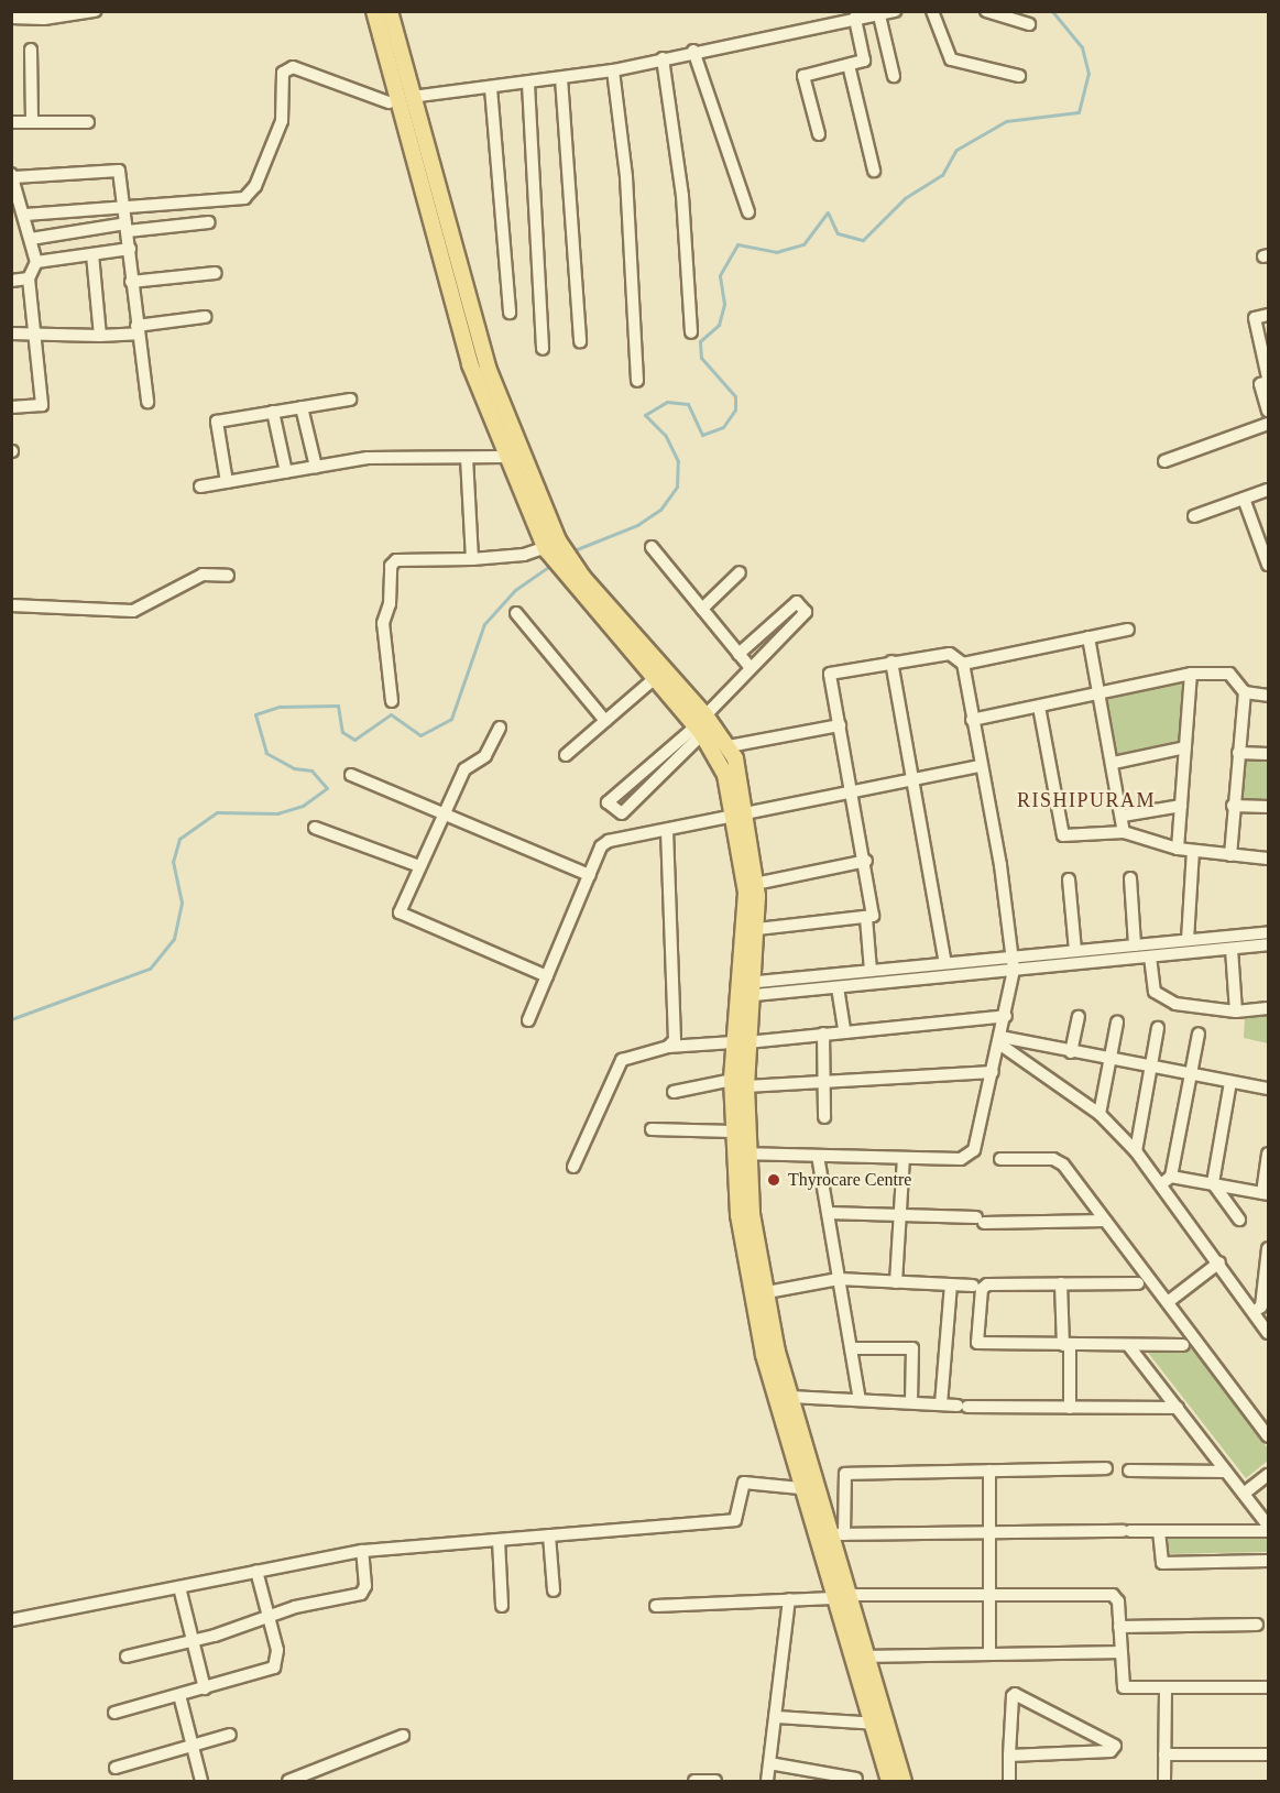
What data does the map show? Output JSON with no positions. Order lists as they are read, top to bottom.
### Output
{
  "districts": ["RISHIPURAM"],
  "places": ["Thyrocare Centre"]
}
